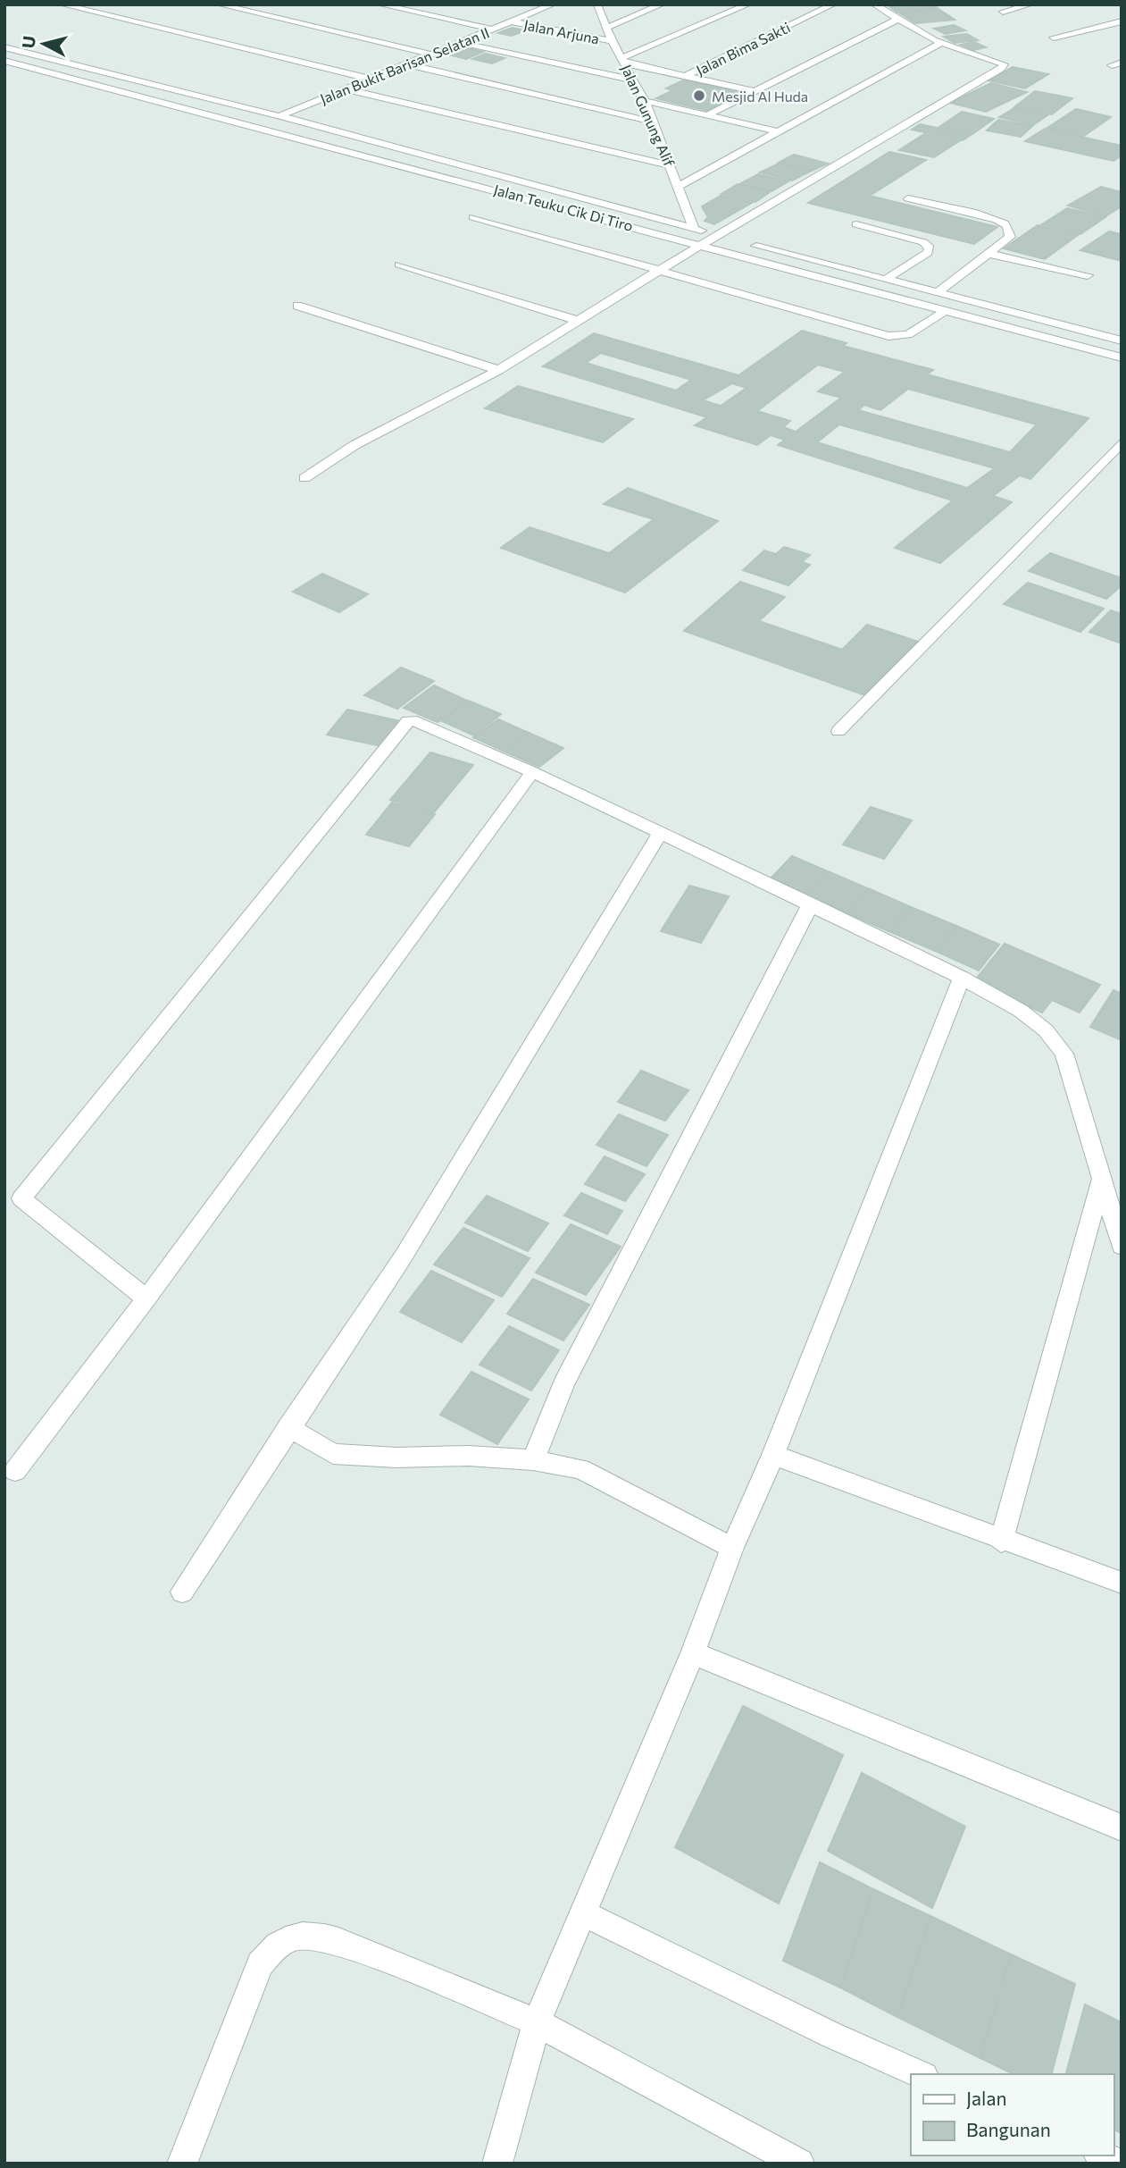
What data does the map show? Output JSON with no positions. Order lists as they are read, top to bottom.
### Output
{
  "streets": {
    "street": [
      "Jalan Arjuna",
      "Jalan Bima Sakti",
      "Jalan Bukit Barisan Selatan II",
      "Jalan Gunung Alif",
      "Jalan Teuku Cik Di Tiro"
    ]
  },
  "crossings": [
    ["Jalan Arjuna", "Jalan Bukit Barisan Selatan II"],
    ["Jalan Arjuna", "Jalan Gunung Alif"],
    ["Jalan Bima Sakti", "Jalan Gunung Alif"],
    ["Jalan Bukit Barisan Selatan II", "Jalan Teuku Cik Di Tiro"],
    ["Jalan Gunung Alif", "Jalan Teuku Cik Di Tiro"]
  ],
  "places": ["Mesjid Al Huda"],
  "legend": ["Jalan", "Bangunan"],
  "north": "left"
}
